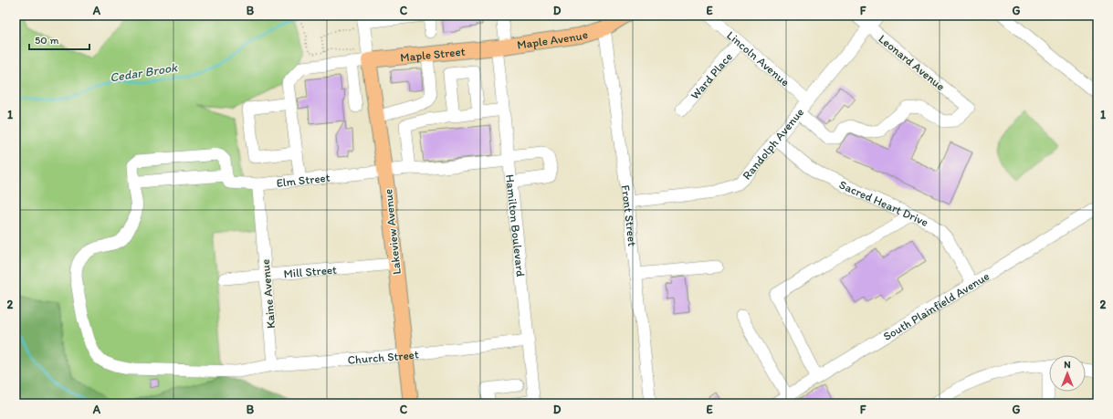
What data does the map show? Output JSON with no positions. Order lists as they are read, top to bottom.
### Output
{
  "streets": {
    "main road": ["Maple Avenue", "Maple Street", "Lakeview Avenue"],
    "street": [
      "Lincoln Avenue",
      "Leonard Avenue",
      "Ward Place",
      "Randolph Avenue",
      "Elm Street",
      "Sacred Heart Drive",
      "Front Street",
      "Hamilton Boulevard",
      "Mill Street",
      "Kaine Avenue",
      "South Plainfield Avenue",
      "Church Street"
    ]
  },
  "crossings": [
    ["Maple Avenue", "Maple Street"],
    ["Maple Avenue", "Front Street"],
    ["Maple Avenue", "Hamilton Boulevard"],
    ["Maple Street", "Hamilton Boulevard"],
    ["Maple Street", "Lakeview Avenue"],
    ["Lincoln Avenue", "Ward Place"],
    ["Lincoln Avenue", "Randolph Avenue"],
    ["Leonard Avenue", "Randolph Avenue"],
    ["Randolph Avenue", "Sacred Heart Drive"],
    ["Randolph Avenue", "Front Street"],
    ["Elm Street", "Hamilton Boulevard"],
    ["Elm Street", "Lakeview Avenue"],
    ["Elm Street", "Kaine Avenue"],
    ["Sacred Heart Drive", "South Plainfield Avenue"],
    ["Hamilton Boulevard", "Church Street"],
    ["Lakeview Avenue", "Mill Street"],
    ["Lakeview Avenue", "Church Street"],
    ["Mill Street", "Kaine Avenue"],
    ["Kaine Avenue", "Church Street"]
  ],
  "water": ["Cedar Brook"],
  "scale_bar": "50 m",
  "north": "top",
  "grid": {
    "columns": [
      "A",
      "B",
      "C",
      "D",
      "E",
      "F",
      "G"
    ],
    "rows": ["1", "2"]
  }
}
